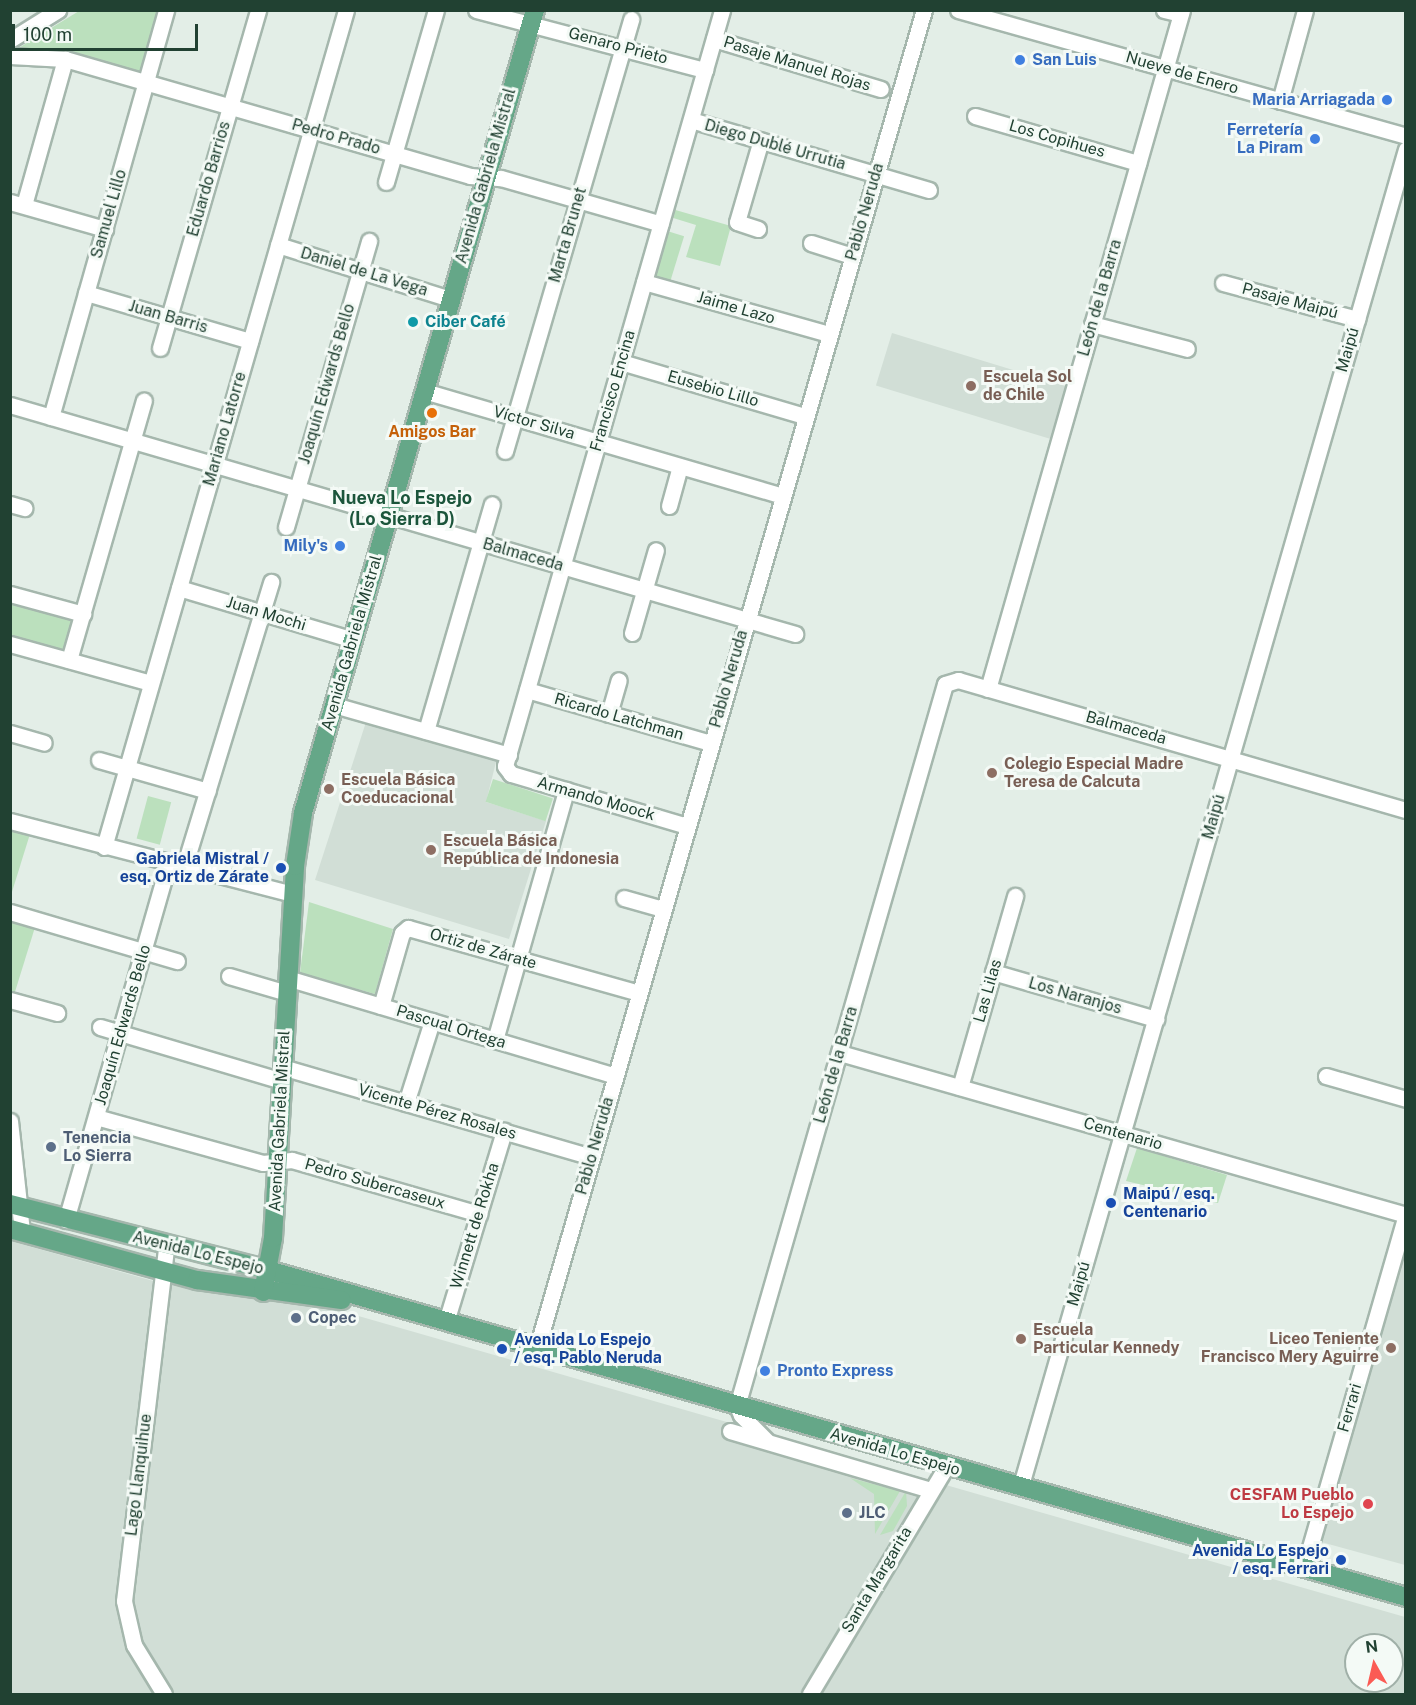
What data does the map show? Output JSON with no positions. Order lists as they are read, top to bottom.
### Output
{
  "streets": {
    "main road": ["Avenida Gabriela Mistral", "Avenida Lo Espejo"],
    "street": [
      "Genaro Prieto",
      "Pasaje Manuel Rojas",
      "Nueve de Enero",
      "Pedro Prado",
      "Los Copihues",
      "Diego Dublé Urrutia",
      "Eduardo Barrios",
      "Pablo Neruda",
      "Samuel Lillo",
      "Marta Brunet",
      "Daniel de La Vega",
      "León de la Barra",
      "Pasaje Maipú",
      "Jaime Lazo",
      "Juan Barris",
      "Maipú",
      "Joaquín Edwards Bello",
      "Eusebio Lillo",
      "Francisco Encina",
      "Víctor Silva",
      "Mariano Latorre",
      "Balmaceda",
      "Juan Mochi",
      "Ricardo Latchman",
      "Armando Moock",
      "Ortiz de Zárate",
      "Las Lilas",
      "Los Naranjos",
      "Pascual Ortega",
      "Vicente Pérez Rosales",
      "Centenario",
      "Pedro Subercaseux",
      "Winnett de Rokha",
      "Ferrari",
      "Lago Llanquihue",
      "Santa Margarita"
    ]
  },
  "crossings": [
    ["Genaro Prieto", "Avenida Gabriela Mistral"],
    ["Genaro Prieto", "Marta Brunet"],
    ["Genaro Prieto", "Francisco Encina"],
    ["Pasaje Manuel Rojas", "Francisco Encina"],
    ["Nueve de Enero", "León de la Barra"],
    ["Pedro Prado", "Avenida Gabriela Mistral"],
    ["Pedro Prado", "Eduardo Barrios"],
    ["Pedro Prado", "Samuel Lillo"],
    ["Pedro Prado", "Marta Brunet"],
    ["Pedro Prado", "Francisco Encina"],
    ["Pedro Prado", "Mariano Latorre"],
    ["Los Copihues", "León de la Barra"],
    ["Diego Dublé Urrutia", "Pablo Neruda"],
    ["Diego Dublé Urrutia", "Francisco Encina"],
    ["Avenida Gabriela Mistral", "Daniel de La Vega"],
    ["Avenida Gabriela Mistral", "Víctor Silva"],
    ["Avenida Gabriela Mistral", "Balmaceda"],
    ["Avenida Gabriela Mistral", "Juan Mochi"],
    ["Avenida Gabriela Mistral", "Pascual Ortega"],
    ["Avenida Gabriela Mistral", "Vicente Pérez Rosales"],
    ["Avenida Gabriela Mistral", "Pedro Subercaseux"],
    ["Avenida Gabriela Mistral", "Avenida Lo Espejo"],
    ["Eduardo Barrios", "Juan Barris"],
    ["Pablo Neruda", "Jaime Lazo"],
    ["Pablo Neruda", "Eusebio Lillo"],
    ["Pablo Neruda", "Víctor Silva"],
    ["Pablo Neruda", "Balmaceda"],
    ["Pablo Neruda", "Ricardo Latchman"],
    ["Pablo Neruda", "Armando Moock"],
    ["Pablo Neruda", "Ortiz de Zárate"],
    ["Pablo Neruda", "Pascual Ortega"],
    ["Pablo Neruda", "Vicente Pérez Rosales"],
    ["Pablo Neruda", "Avenida Lo Espejo"],
    ["Samuel Lillo", "Juan Barris"],
    ["Samuel Lillo", "Balmaceda"],
    ["Marta Brunet", "Víctor Silva"],
    ["Daniel de La Vega", "Joaquín Edwards Bello"],
    ["Daniel de La Vega", "Mariano Latorre"],
    ["León de la Barra", "Balmaceda"],
    ["León de la Barra", "Centenario"],
    ["León de la Barra", "Avenida Lo Espejo"],
    ["Pasaje Maipú", "Maipú"],
    ["Jaime Lazo", "Francisco Encina"],
    ["Juan Barris", "Mariano Latorre"],
    ["Maipú", "Balmaceda"],
    ["Maipú", "Los Naranjos"],
    ["Maipú", "Centenario"],
    ["Maipú", "Avenida Lo Espejo"],
    ["Joaquín Edwards Bello", "Balmaceda"],
    ["Joaquín Edwards Bello", "Vicente Pérez Rosales"],
    ["Joaquín Edwards Bello", "Pedro Subercaseux"],
    ["Joaquín Edwards Bello", "Avenida Lo Espejo"],
    ["Eusebio Lillo", "Francisco Encina"],
    ["Francisco Encina", "Víctor Silva"],
    ["Francisco Encina", "Balmaceda"],
    ["Francisco Encina", "Ricardo Latchman"],
    ["Francisco Encina", "Armando Moock"],
    ["Mariano Latorre", "Balmaceda"],
    ["Mariano Latorre", "Juan Mochi"],
    ["Ortiz de Zárate", "Pascual Ortega"],
    ["Las Lilas", "Los Naranjos"],
    ["Las Lilas", "Centenario"],
    ["Vicente Pérez Rosales", "Winnett de Rokha"],
    ["Centenario", "Ferrari"],
    ["Pedro Subercaseux", "Winnett de Rokha"],
    ["Winnett de Rokha", "Avenida Lo Espejo"],
    ["Avenida Lo Espejo", "Ferrari"],
    ["Avenida Lo Espejo", "Lago Llanquihue"],
    ["Avenida Lo Espejo", "Santa Margarita"]
  ],
  "districts": ["Nueva Lo Espejo (Lo Sierra D)"],
  "places": [
    "San Luis",
    "Maria Arriagada",
    "Ferretería La Piram",
    "Ciber Café",
    "Escuela Sol de Chile",
    "Amigos Bar",
    "Mily's",
    "Colegio Especial Madre Teresa de Calcuta",
    "Escuela Básica Coeducacional",
    "Escuela Básica República de Indonesia",
    "Gabriela Mistral / esq. Ortiz de Zárate",
    "Tenencia Lo Sierra",
    "Maipú / esq. Centenario",
    "Copec",
    "Escuela Particular Kennedy",
    "Liceo Teniente Francisco Mery Aguirre",
    "Avenida Lo Espejo / esq. Pablo Neruda",
    "Pronto Express",
    "CESFAM Pueblo Lo Espejo",
    "JLC",
    "Avenida Lo Espejo / esq. Ferrari"
  ],
  "scale_bar": "100 m",
  "north": "top"
}
